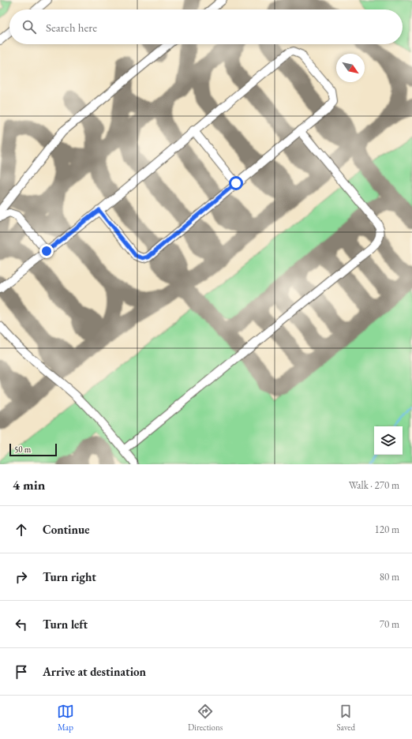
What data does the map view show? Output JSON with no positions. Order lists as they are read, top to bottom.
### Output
{
  "scale_bar": "50 m",
  "north": "bottom right",
  "page": {
    "search": "Search here",
    "scale": "50 m",
    "heading": ["4 min", "Walk · 270 m"],
    "list": [
      ["Continue", "120 m"],
      ["Turn right", "80 m"],
      ["Turn left", "70 m"],
      "Arrive at destination"
    ],
    "nav": ["Map", "Directions", "Saved"]
  }
}
